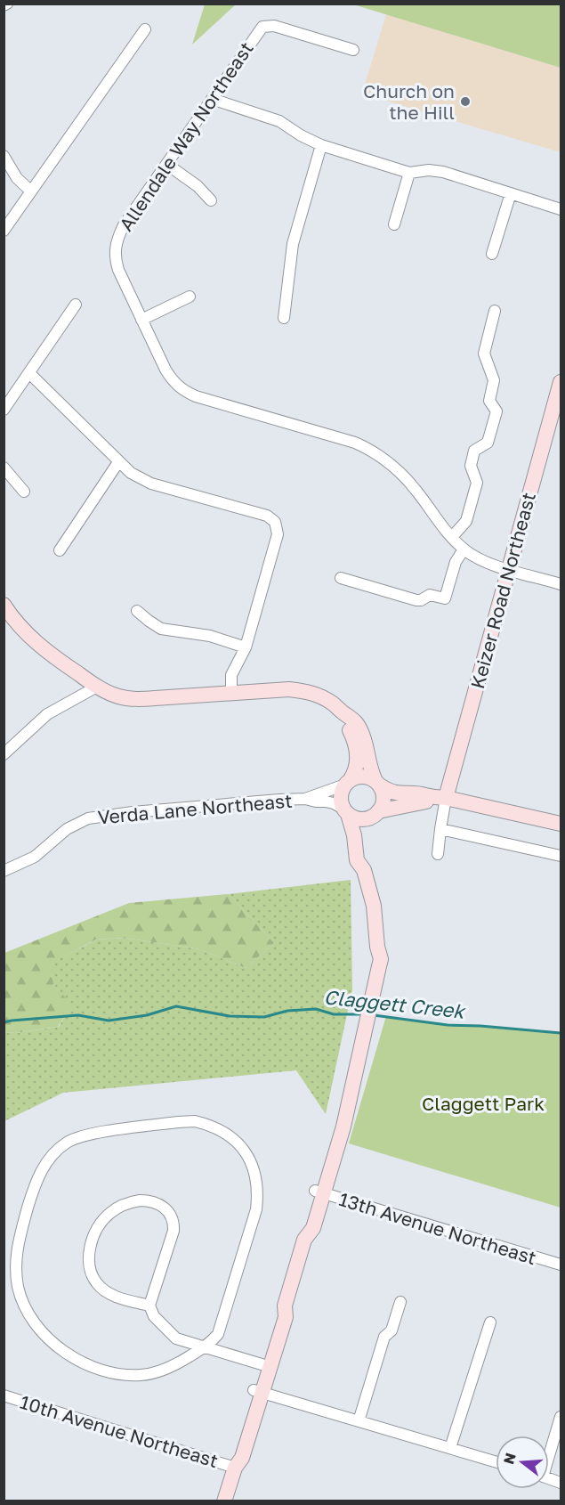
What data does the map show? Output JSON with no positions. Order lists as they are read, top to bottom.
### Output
{
  "streets": {
    "main road": ["Keizer Road Northeast"],
    "street": [
      "Allendale Way Northeast",
      "Verda Lane Northeast",
      "13th Avenue Northeast",
      "10th Avenue Northeast"
    ]
  },
  "crossings": [
    ["Allendale Way Northeast", "Keizer Road Northeast"]
  ],
  "water": ["Claggett Creek"],
  "parks": ["Claggett Park"],
  "places": ["Church on the Hill"],
  "north": "left"
}
